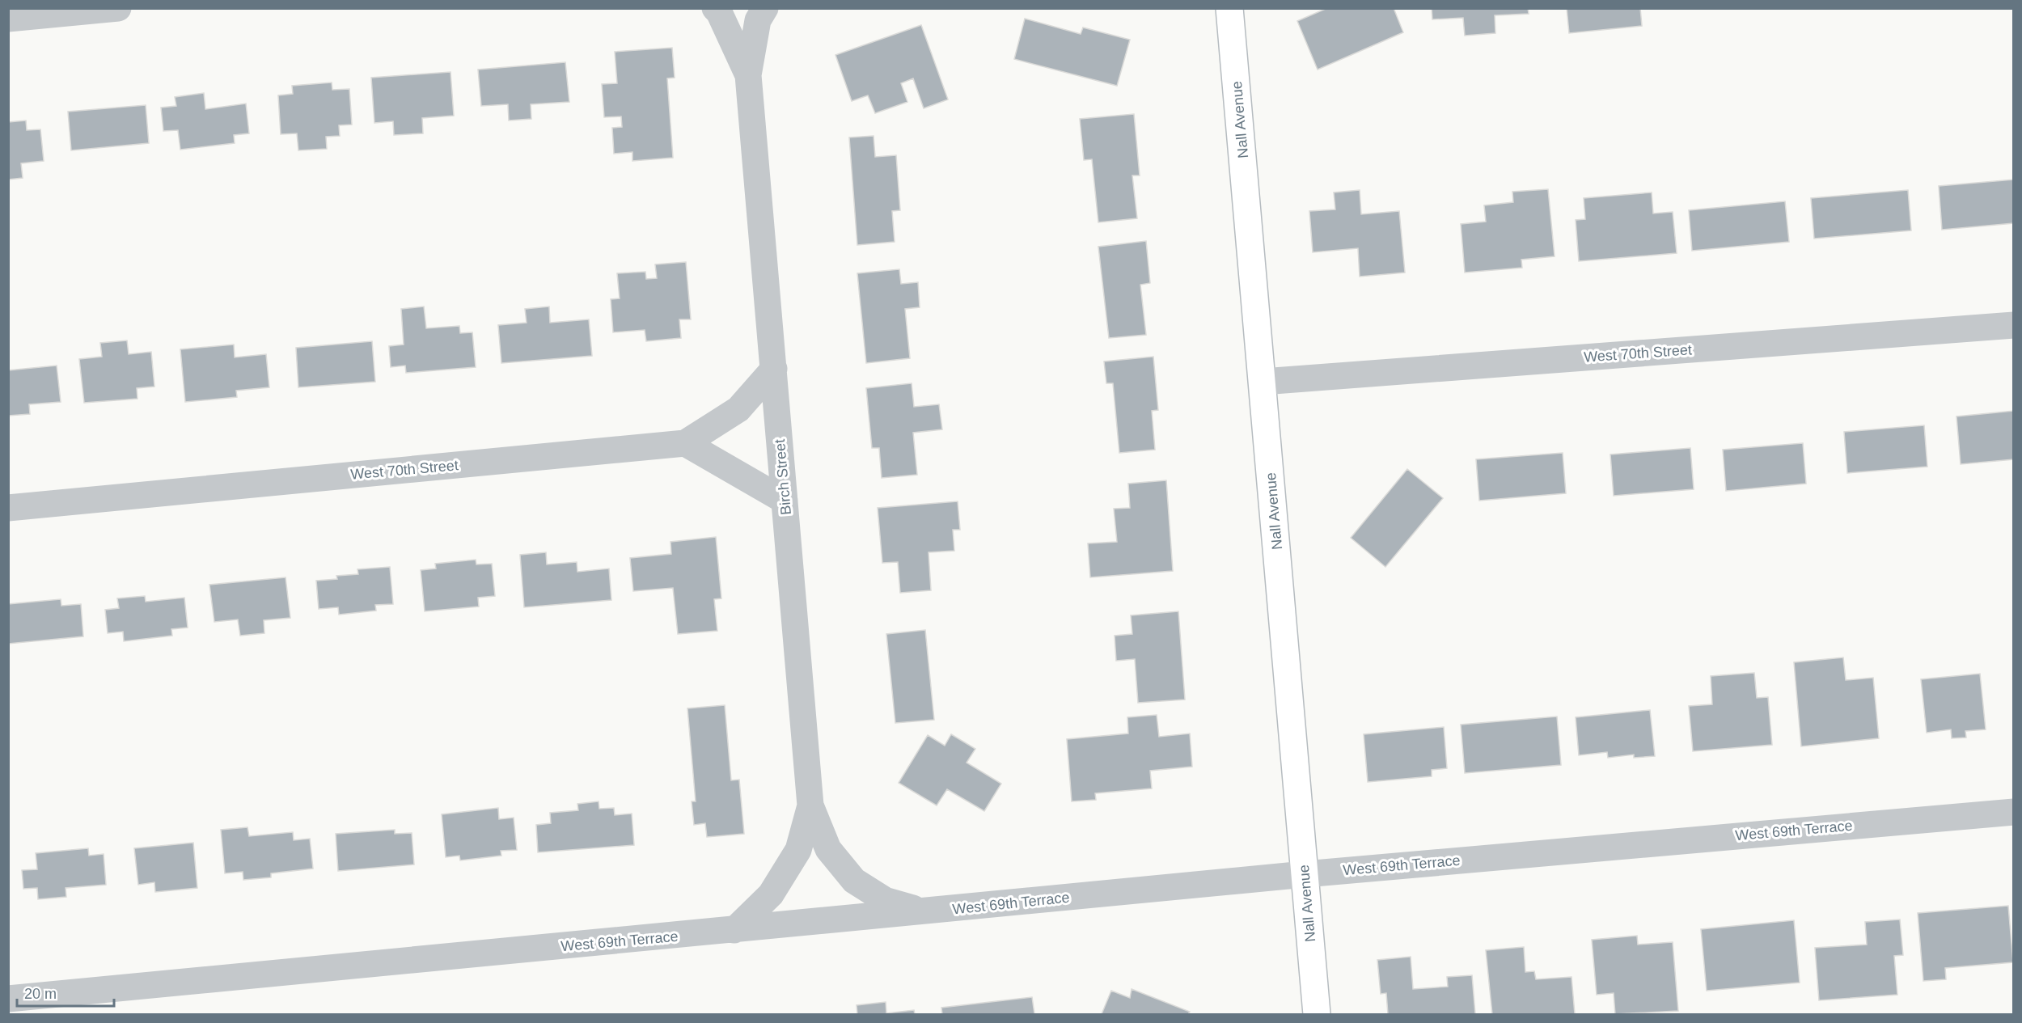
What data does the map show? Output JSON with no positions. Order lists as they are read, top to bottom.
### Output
{
  "streets": {
    "main road": ["Nall Avenue"],
    "street": ["West 70th Street", "Birch Street", "West 69th Terrace"]
  },
  "crossings": [
    ["Nall Avenue", "West 70th Street"],
    ["Nall Avenue", "West 69th Terrace"],
    ["Birch Street", "West 69th Terrace"]
  ],
  "scale_bar": "20 m"
}
